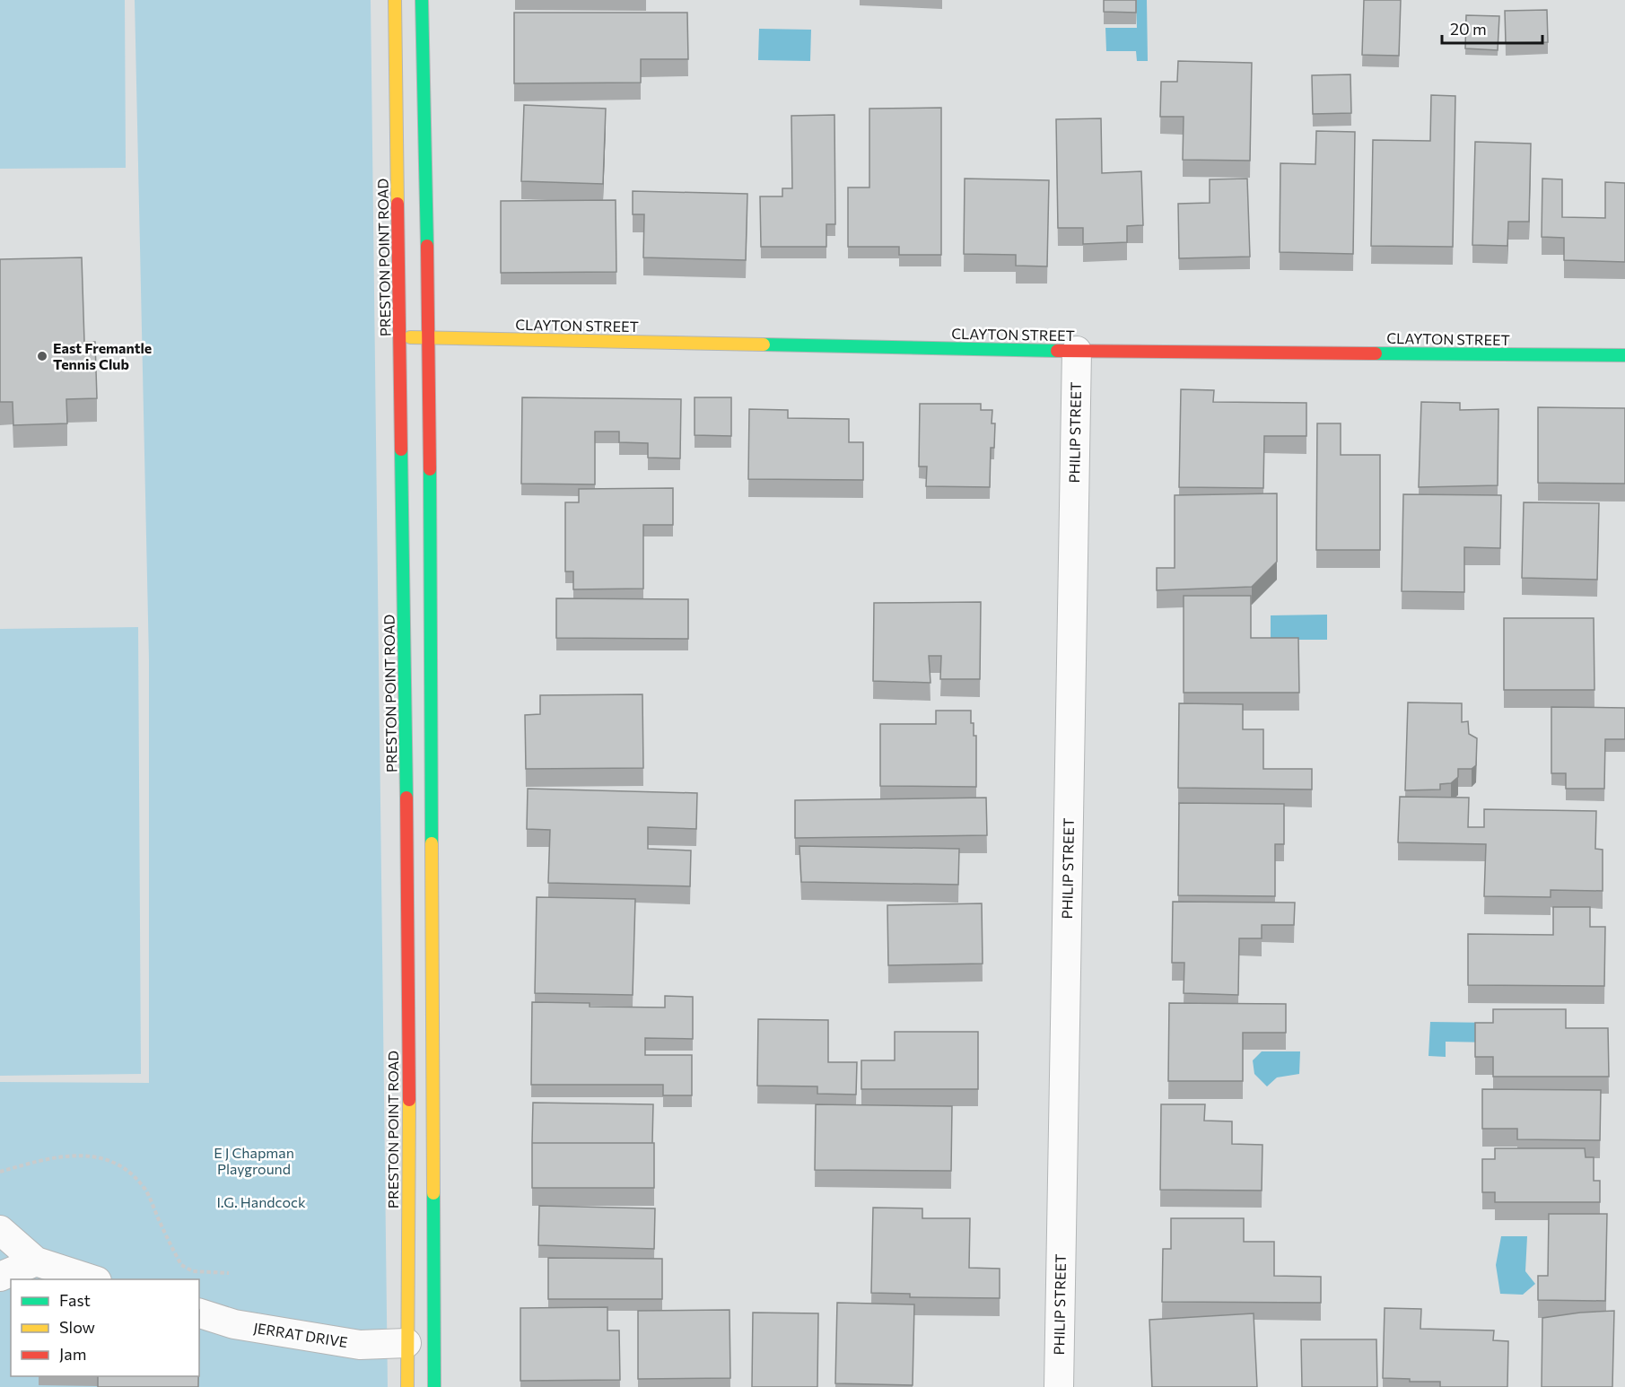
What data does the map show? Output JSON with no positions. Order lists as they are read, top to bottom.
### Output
{
  "streets": {
    "main road": ["PRESTON POINT ROAD", "CLAYTON STREET"],
    "street": ["PHILIP STREET", "JERRAT DRIVE"]
  },
  "crossings": [
    ["PRESTON POINT ROAD", "CLAYTON STREET"],
    ["PRESTON POINT ROAD", "JERRAT DRIVE"],
    ["CLAYTON STREET", "PHILIP STREET"]
  ],
  "parks": ["E J Chapman Playground", "I.G. Handcock"],
  "places": ["East Fremantle Tennis Club"],
  "legend": ["Fast", "Slow", "Jam"],
  "scale_bar": "20 m"
}
